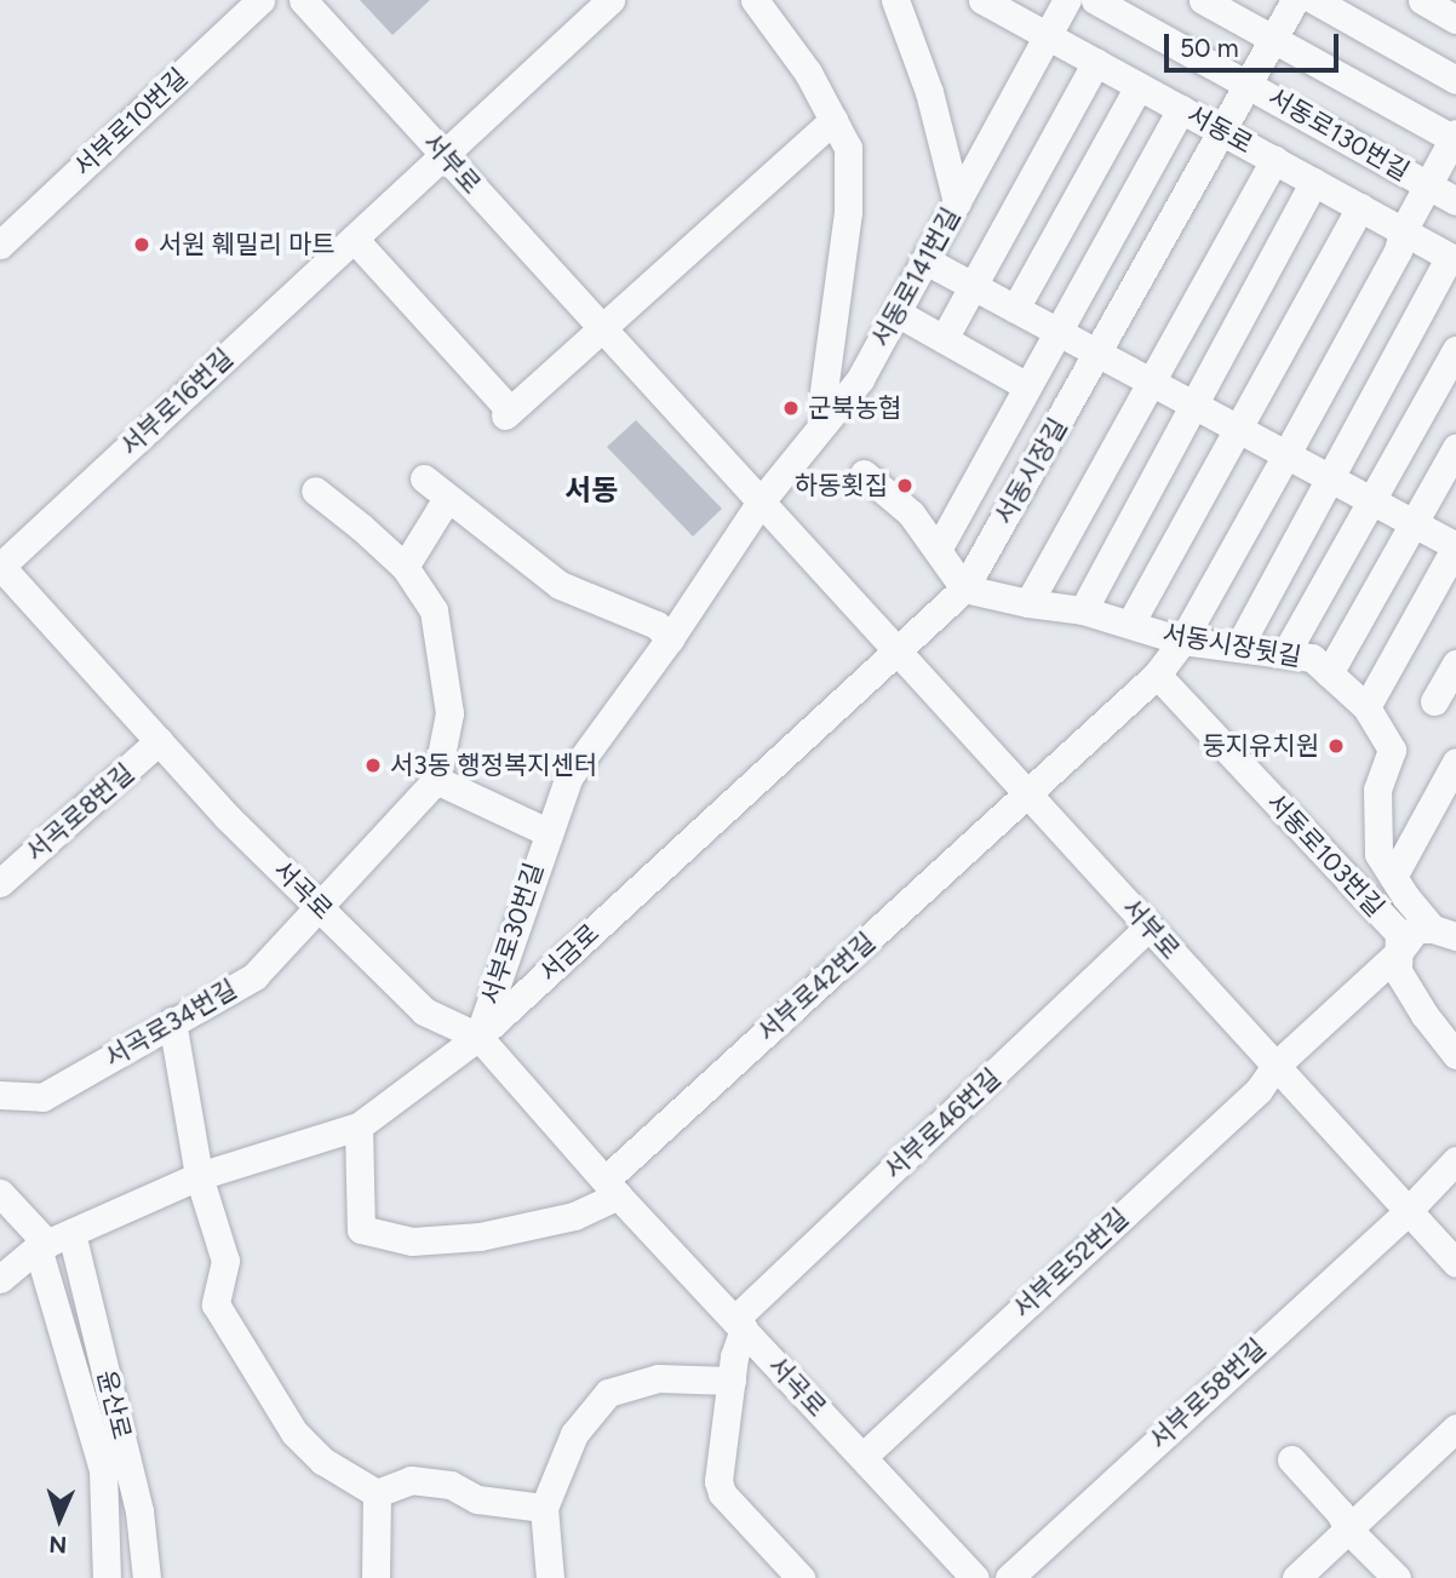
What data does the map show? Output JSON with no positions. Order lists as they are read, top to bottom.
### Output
{
  "streets": {
    "street": [
      "서부로10번길",
      "서동로",
      "서동로130번길",
      "서부로",
      "서동로141번길",
      "서부로16번길",
      "서동시장길",
      "서동시장뒷길",
      "서곡로8번길",
      "서동로103번길",
      "서곡로",
      "서부로30번길",
      "서금로",
      "서부로42번길",
      "서곡로34번길",
      "서부로46번길",
      "서부로52번길",
      "서부로58번길",
      "윤산로"
    ]
  },
  "crossings": [
    ["서동로", "서동로130번길"],
    ["서동로", "서동로141번길"],
    ["서동로", "서동시장길"],
    ["서동로130번길", "서동시장길"],
    ["서부로", "서동로141번길"],
    ["서부로", "서부로16번길"],
    ["서부로", "서부로30번길"],
    ["서부로", "서금로"],
    ["서부로", "서부로42번길"],
    ["서부로", "서부로46번길"],
    ["서부로", "서부로52번길"],
    ["서부로", "서부로58번길"],
    ["서동로141번길", "서동시장길"],
    ["서동로141번길", "서부로30번길"],
    ["서부로16번길", "서곡로"],
    ["서동시장길", "서동시장뒷길"],
    ["서곡로8번길", "서곡로"],
    ["서곡로", "서부로30번길"],
    ["서곡로", "서금로"],
    ["서곡로", "서부로42번길"],
    ["서곡로", "서곡로34번길"],
    ["서곡로", "서부로46번길"],
    ["서곡로", "서부로52번길"],
    ["서부로30번길", "서금로"],
    ["서부로30번길", "서곡로34번길"],
    ["서금로", "윤산로"]
  ],
  "districts": ["서동"],
  "places": [
    "서원 훼밀리 마트",
    "군북농협",
    "하동횟집",
    "둥지유치원",
    "서3동 행정복지센터"
  ],
  "scale_bar": "50 m",
  "north": "bottom"
}
